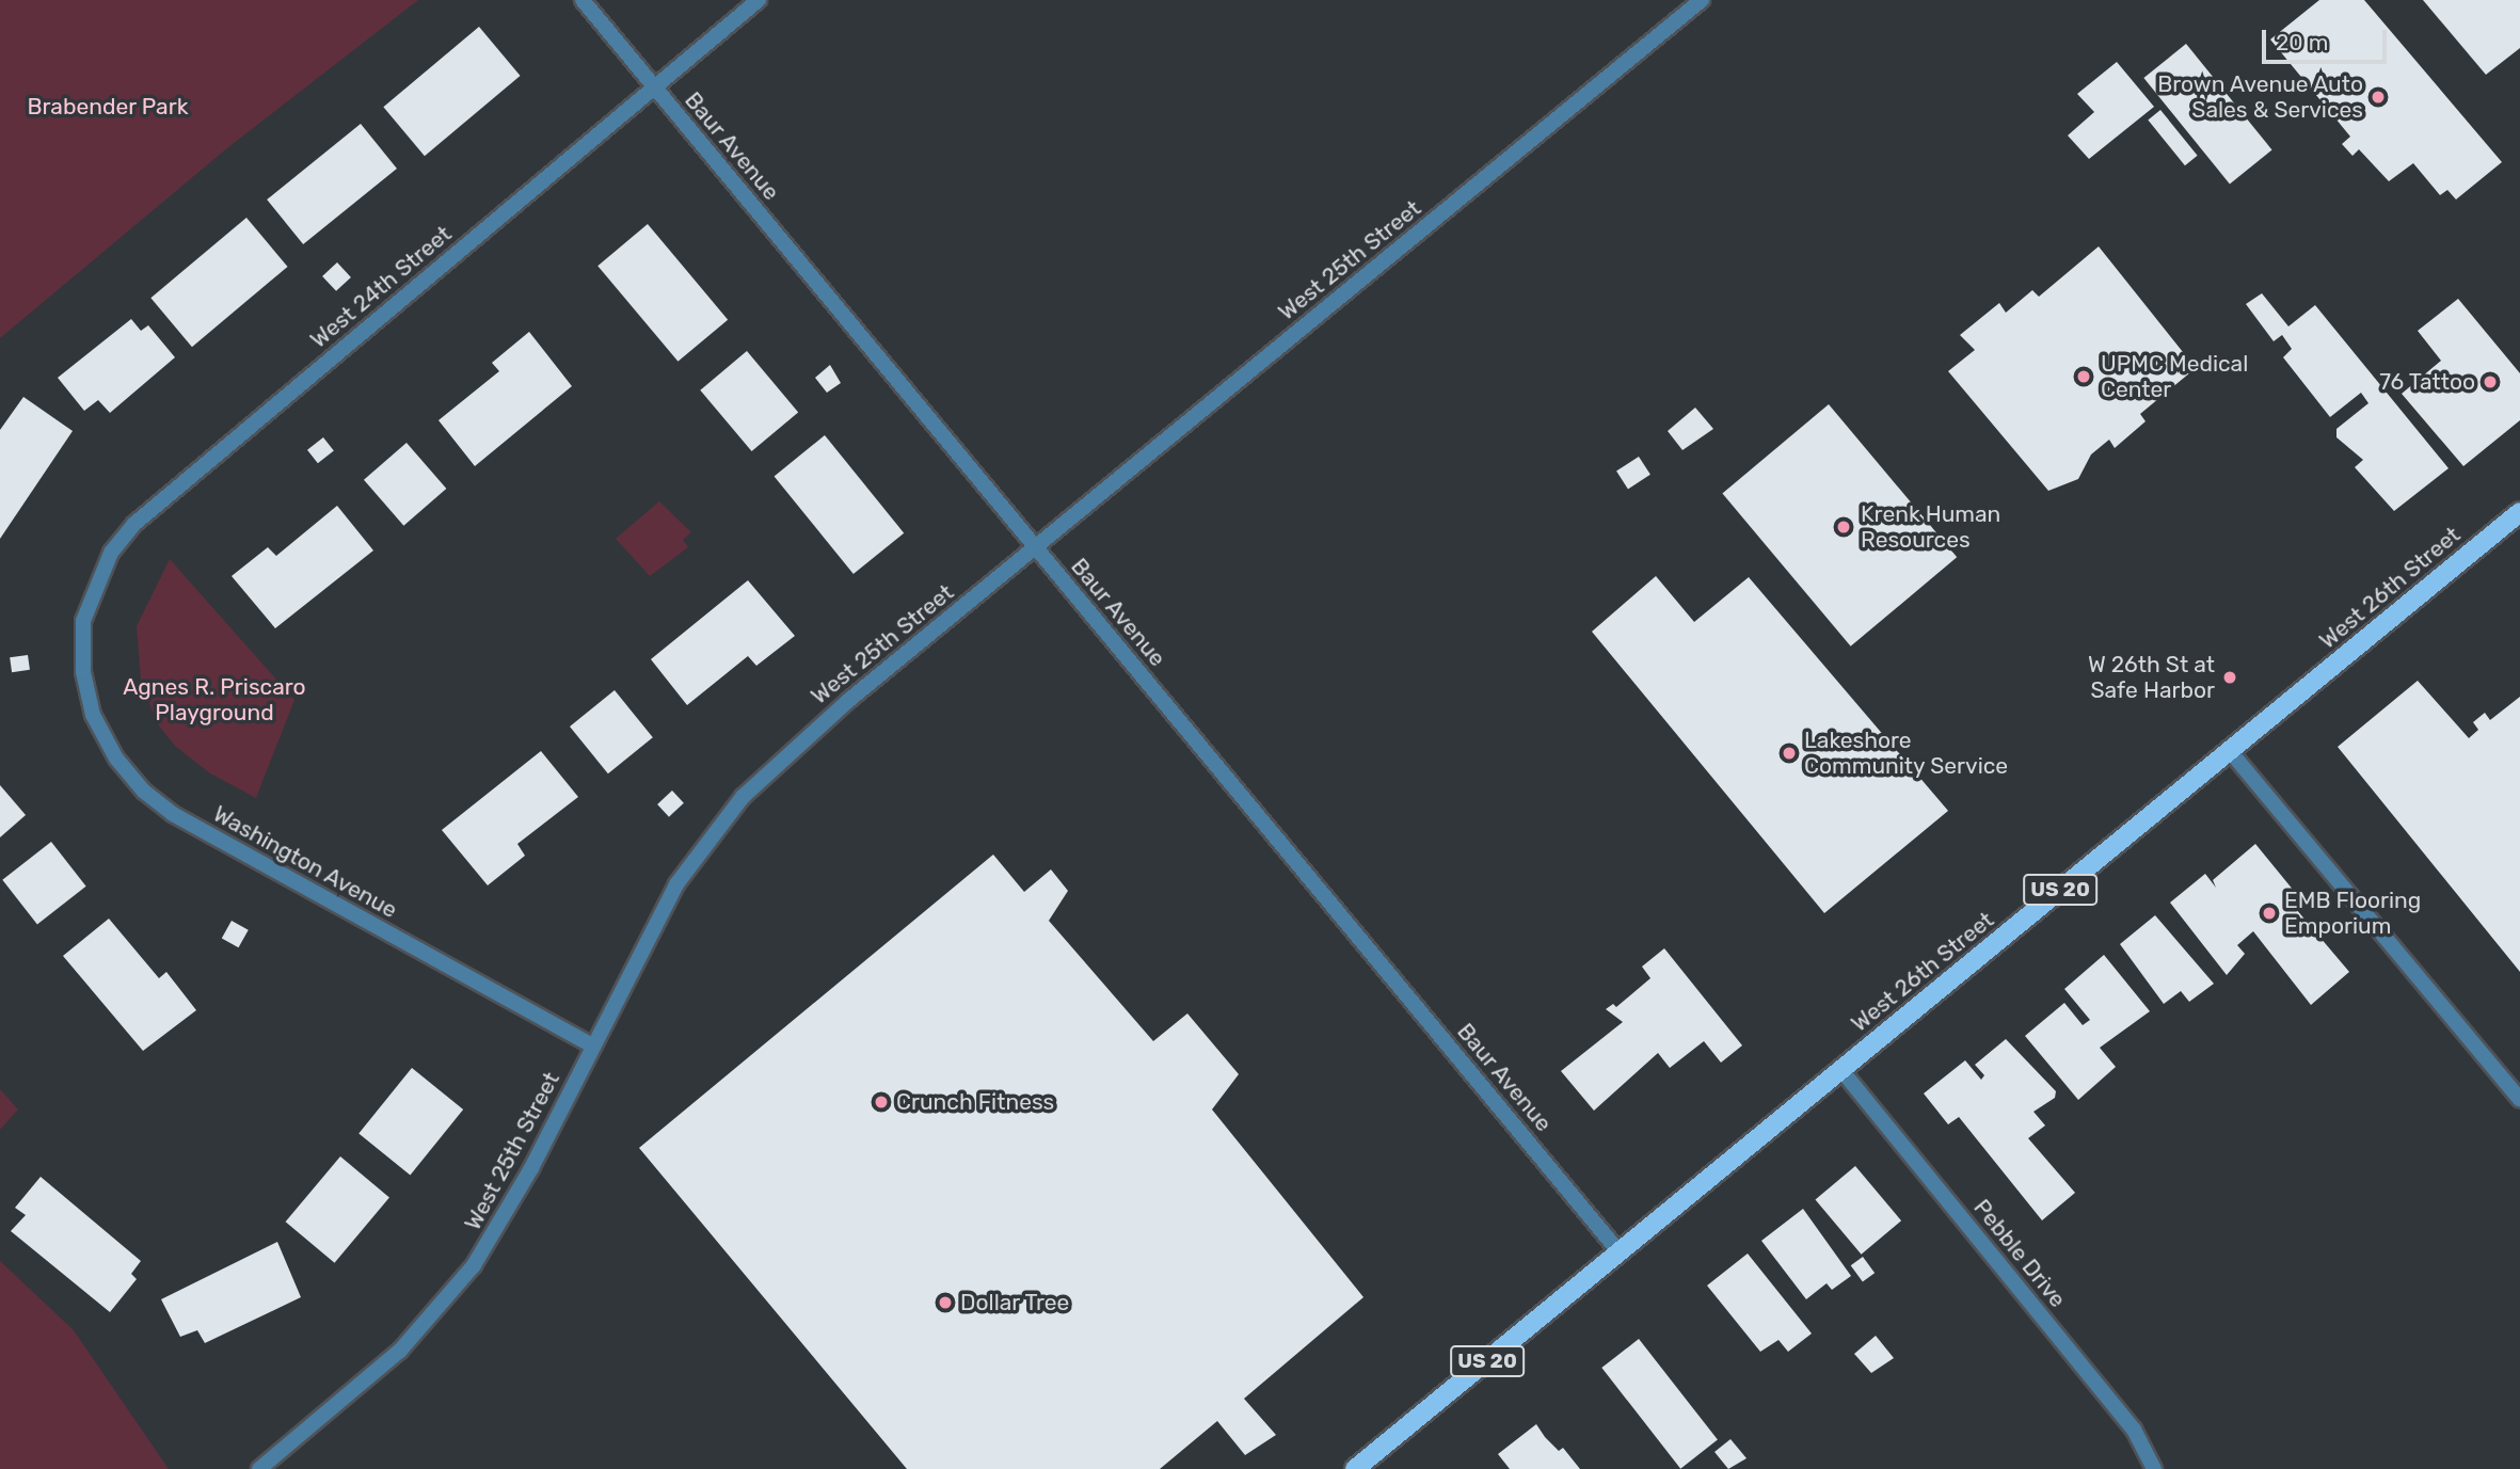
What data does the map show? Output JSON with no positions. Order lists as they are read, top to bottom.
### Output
{
  "streets": {
    "main road": ["West 26th Street", "US 20"],
    "street": [
      "Baur Avenue",
      "West 25th Street",
      "West 24th Street",
      "Washington Avenue",
      "Pebble Drive"
    ]
  },
  "crossings": [
    ["Baur Avenue", "West 25th Street"],
    ["Baur Avenue", "West 24th Street"],
    ["Baur Avenue", "West 26th Street"],
    ["West 25th Street", "Washington Avenue"],
    ["West 24th Street", "Washington Avenue"],
    ["West 26th Street", "Pebble Drive"]
  ],
  "parks": ["Brabender Park", "Agnes R. Priscaro Playground"],
  "places": [
    "Brown Avenue Auto Sales & Services",
    "UPMC Medical Center",
    "76 Tattoo",
    "Krenk Human Resources",
    "W 26th St at Safe Harbor",
    "Lakeshore Community Service",
    "EMB Flooring Emporium",
    "Crunch Fitness",
    "Dollar Tree"
  ],
  "scale_bar": "20 m"
}
